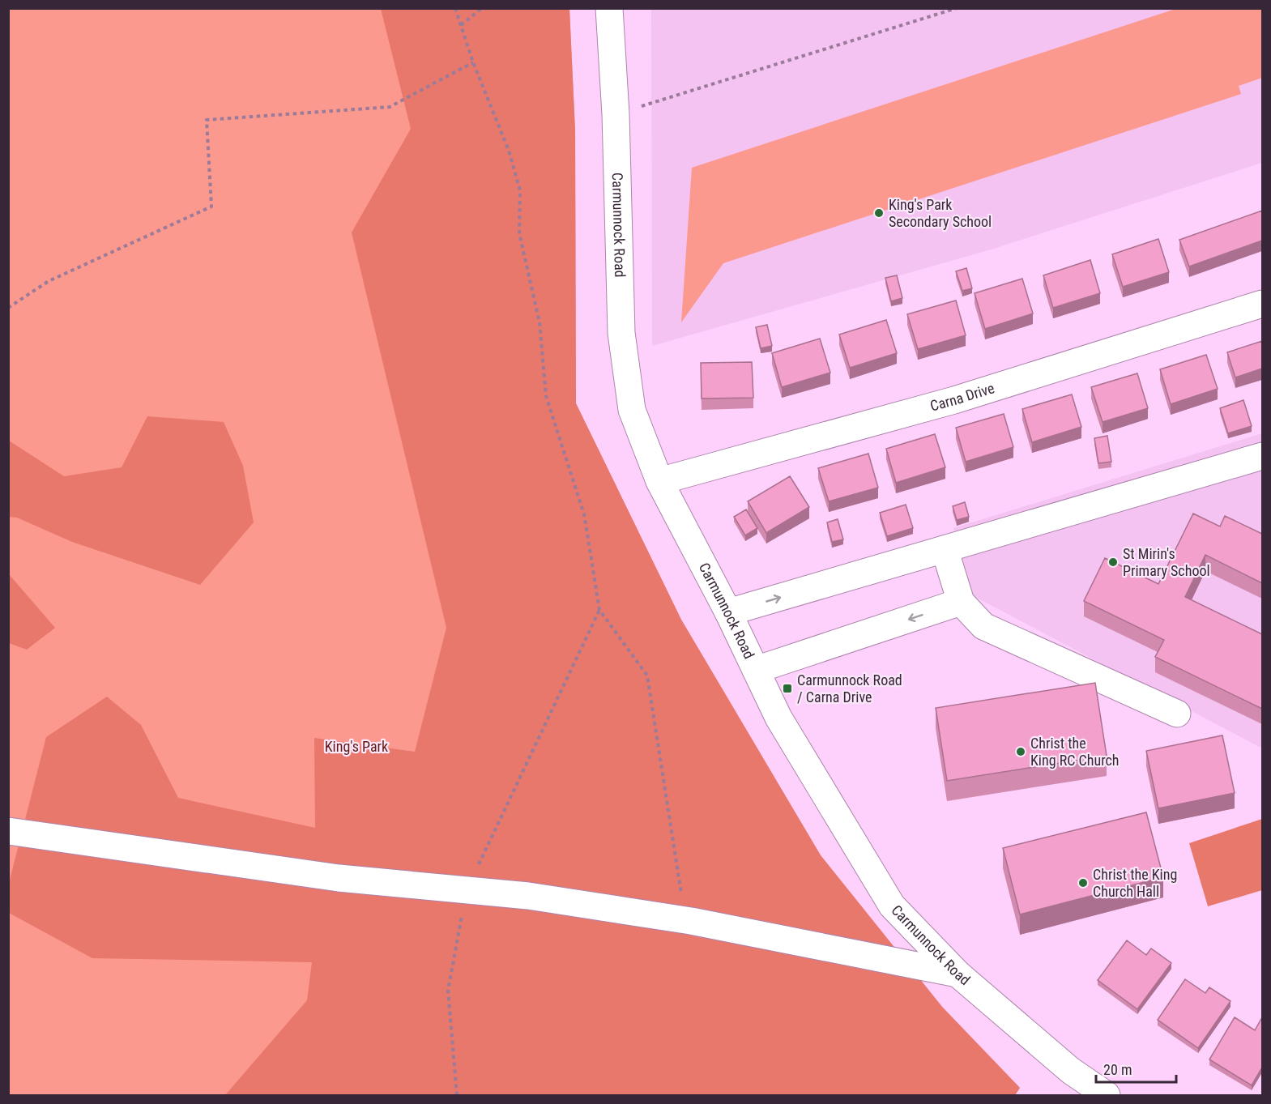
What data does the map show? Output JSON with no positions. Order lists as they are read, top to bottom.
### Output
{
  "streets": {
    "main road": ["Carmunnock Road", "Carna Drive"]
  },
  "crossings": [
    ["Carmunnock Road", "Carna Drive"]
  ],
  "parks": ["King's Park"],
  "places": {
    "other": [
      "King's Park Secondary School",
      "St Mirin's Primary School",
      "Christ the King RC Church",
      "Christ the King Church Hall"
    ],
    "transit": ["Carmunnock Road / Carna Drive"]
  },
  "scale_bar": "20 m"
}
